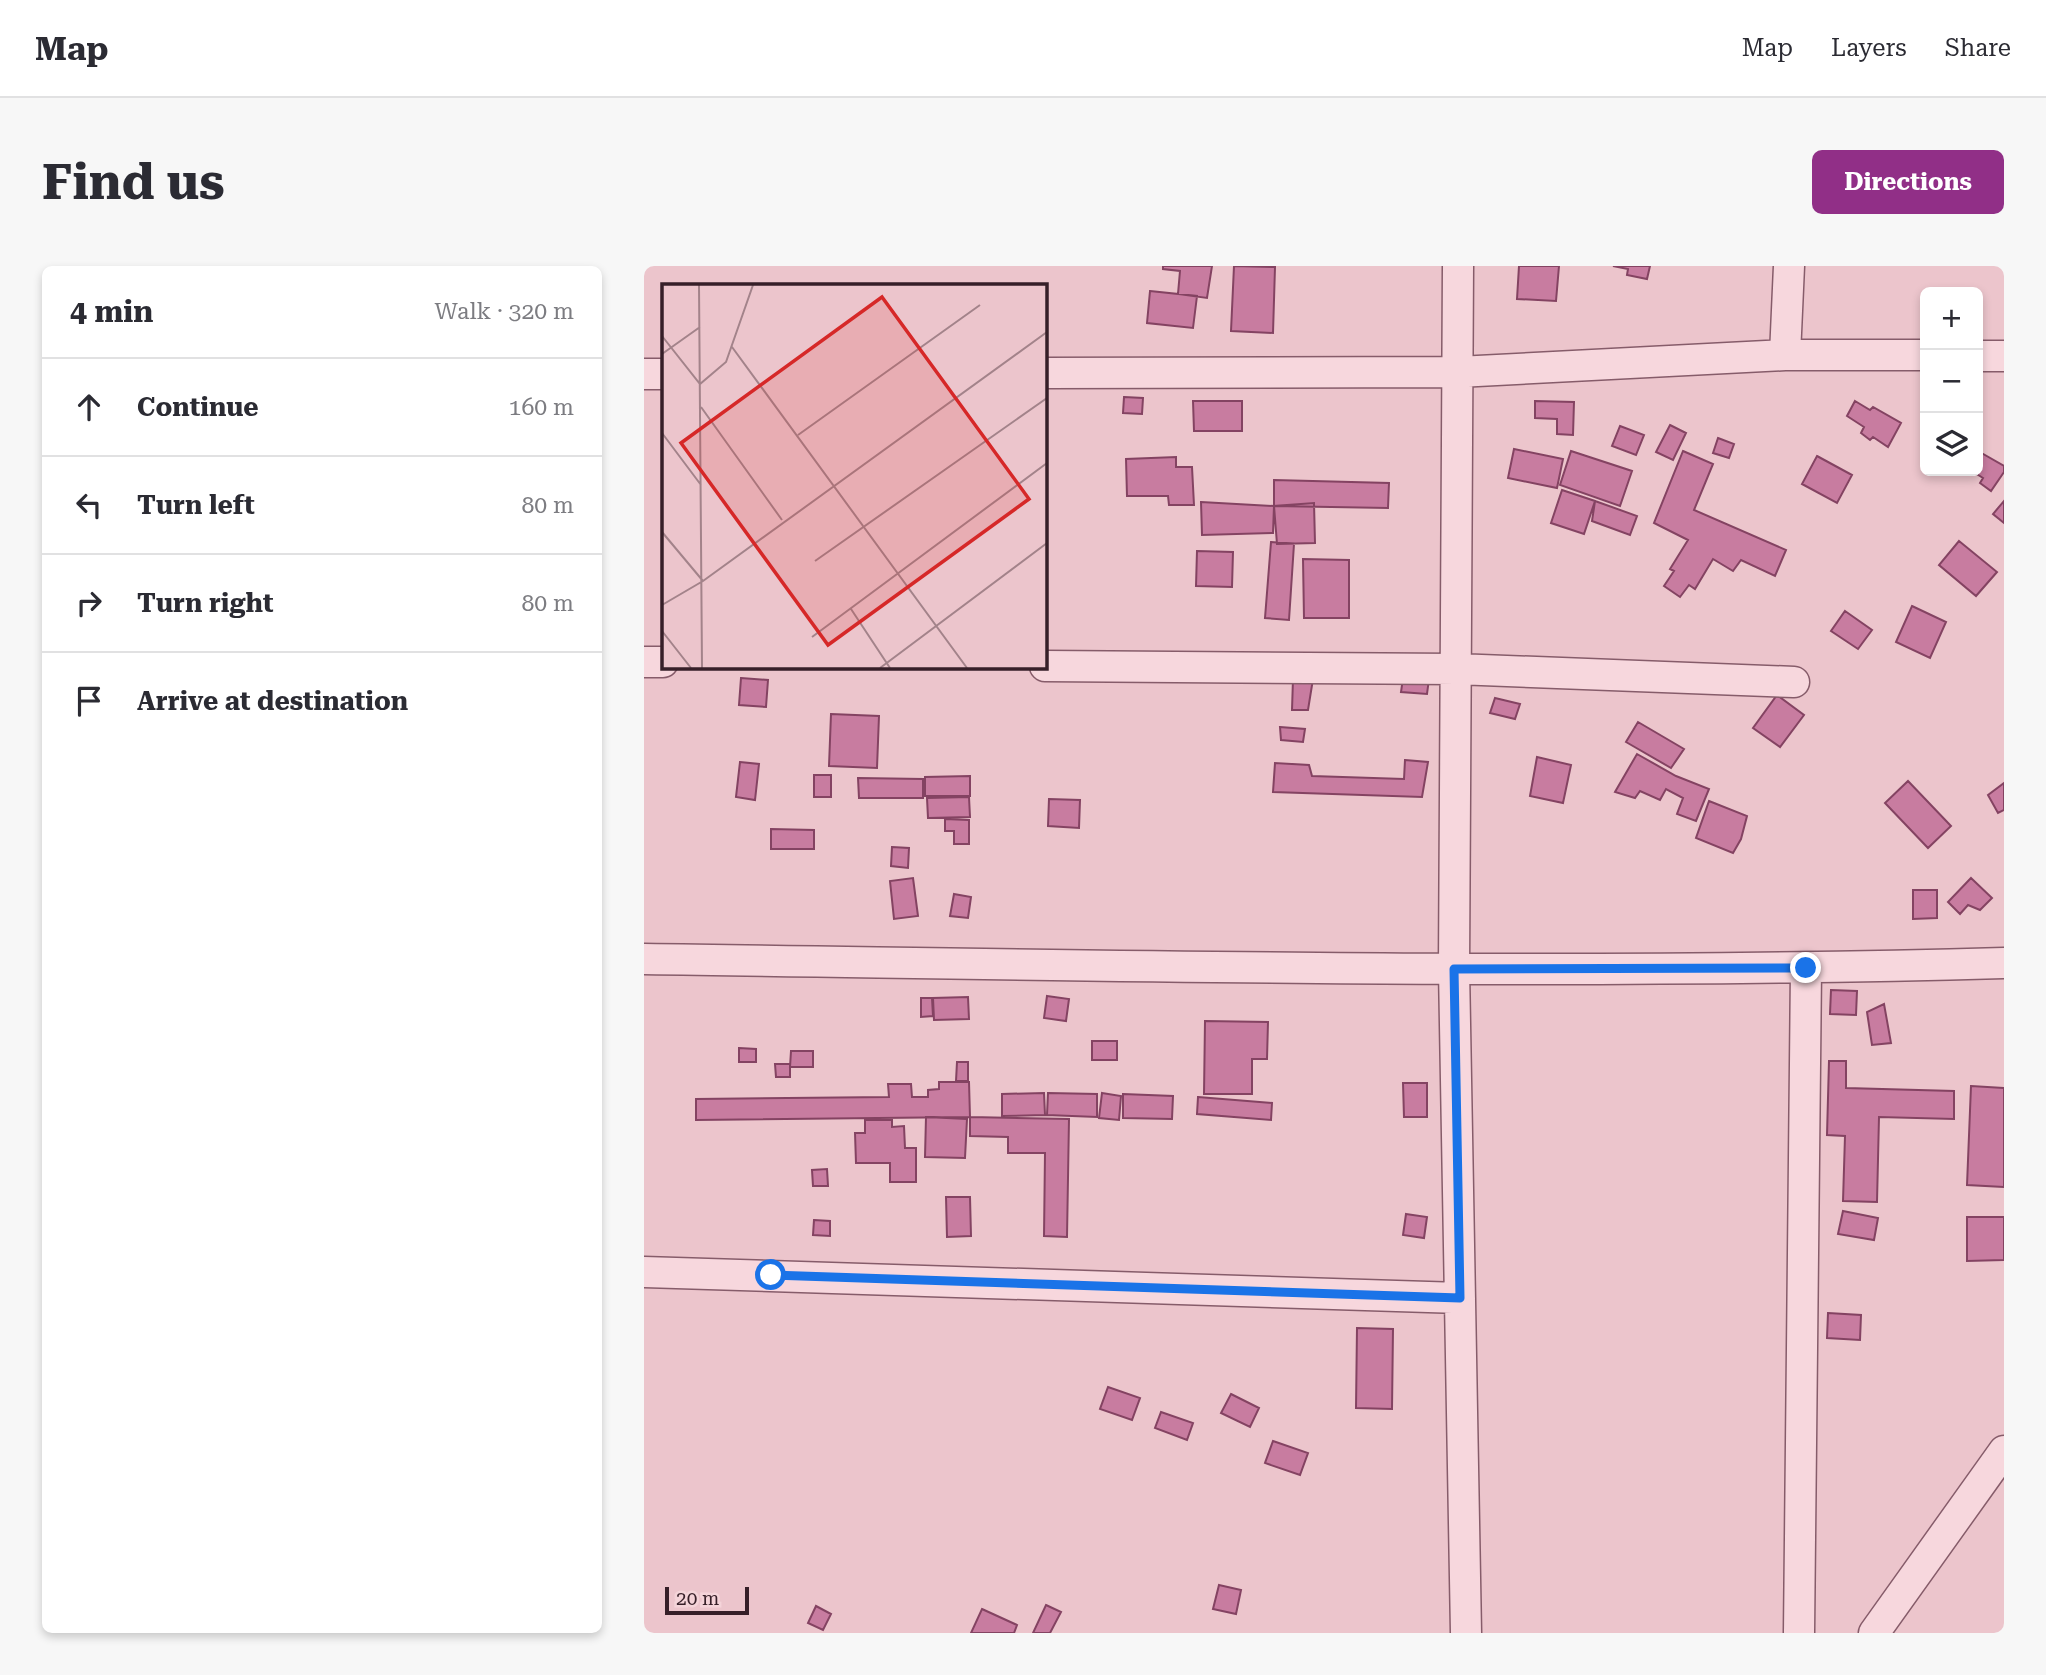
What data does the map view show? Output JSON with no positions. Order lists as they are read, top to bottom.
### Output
{
  "scale_bar": "20 m",
  "page": {
    "header": "Map",
    "nav": ["Map", "Layers", "Share"],
    "buttons": "Directions",
    "title": "Find us",
    "heading": ["4 min", "Walk · 320 m"],
    "map_buttons": ["+", "−"],
    "list": [
      ["Continue", "160 m"],
      ["Turn left", "80 m"],
      ["Turn right", "80 m"],
      "Arrive at destination"
    ],
    "scale": "20 m"
  }
}
